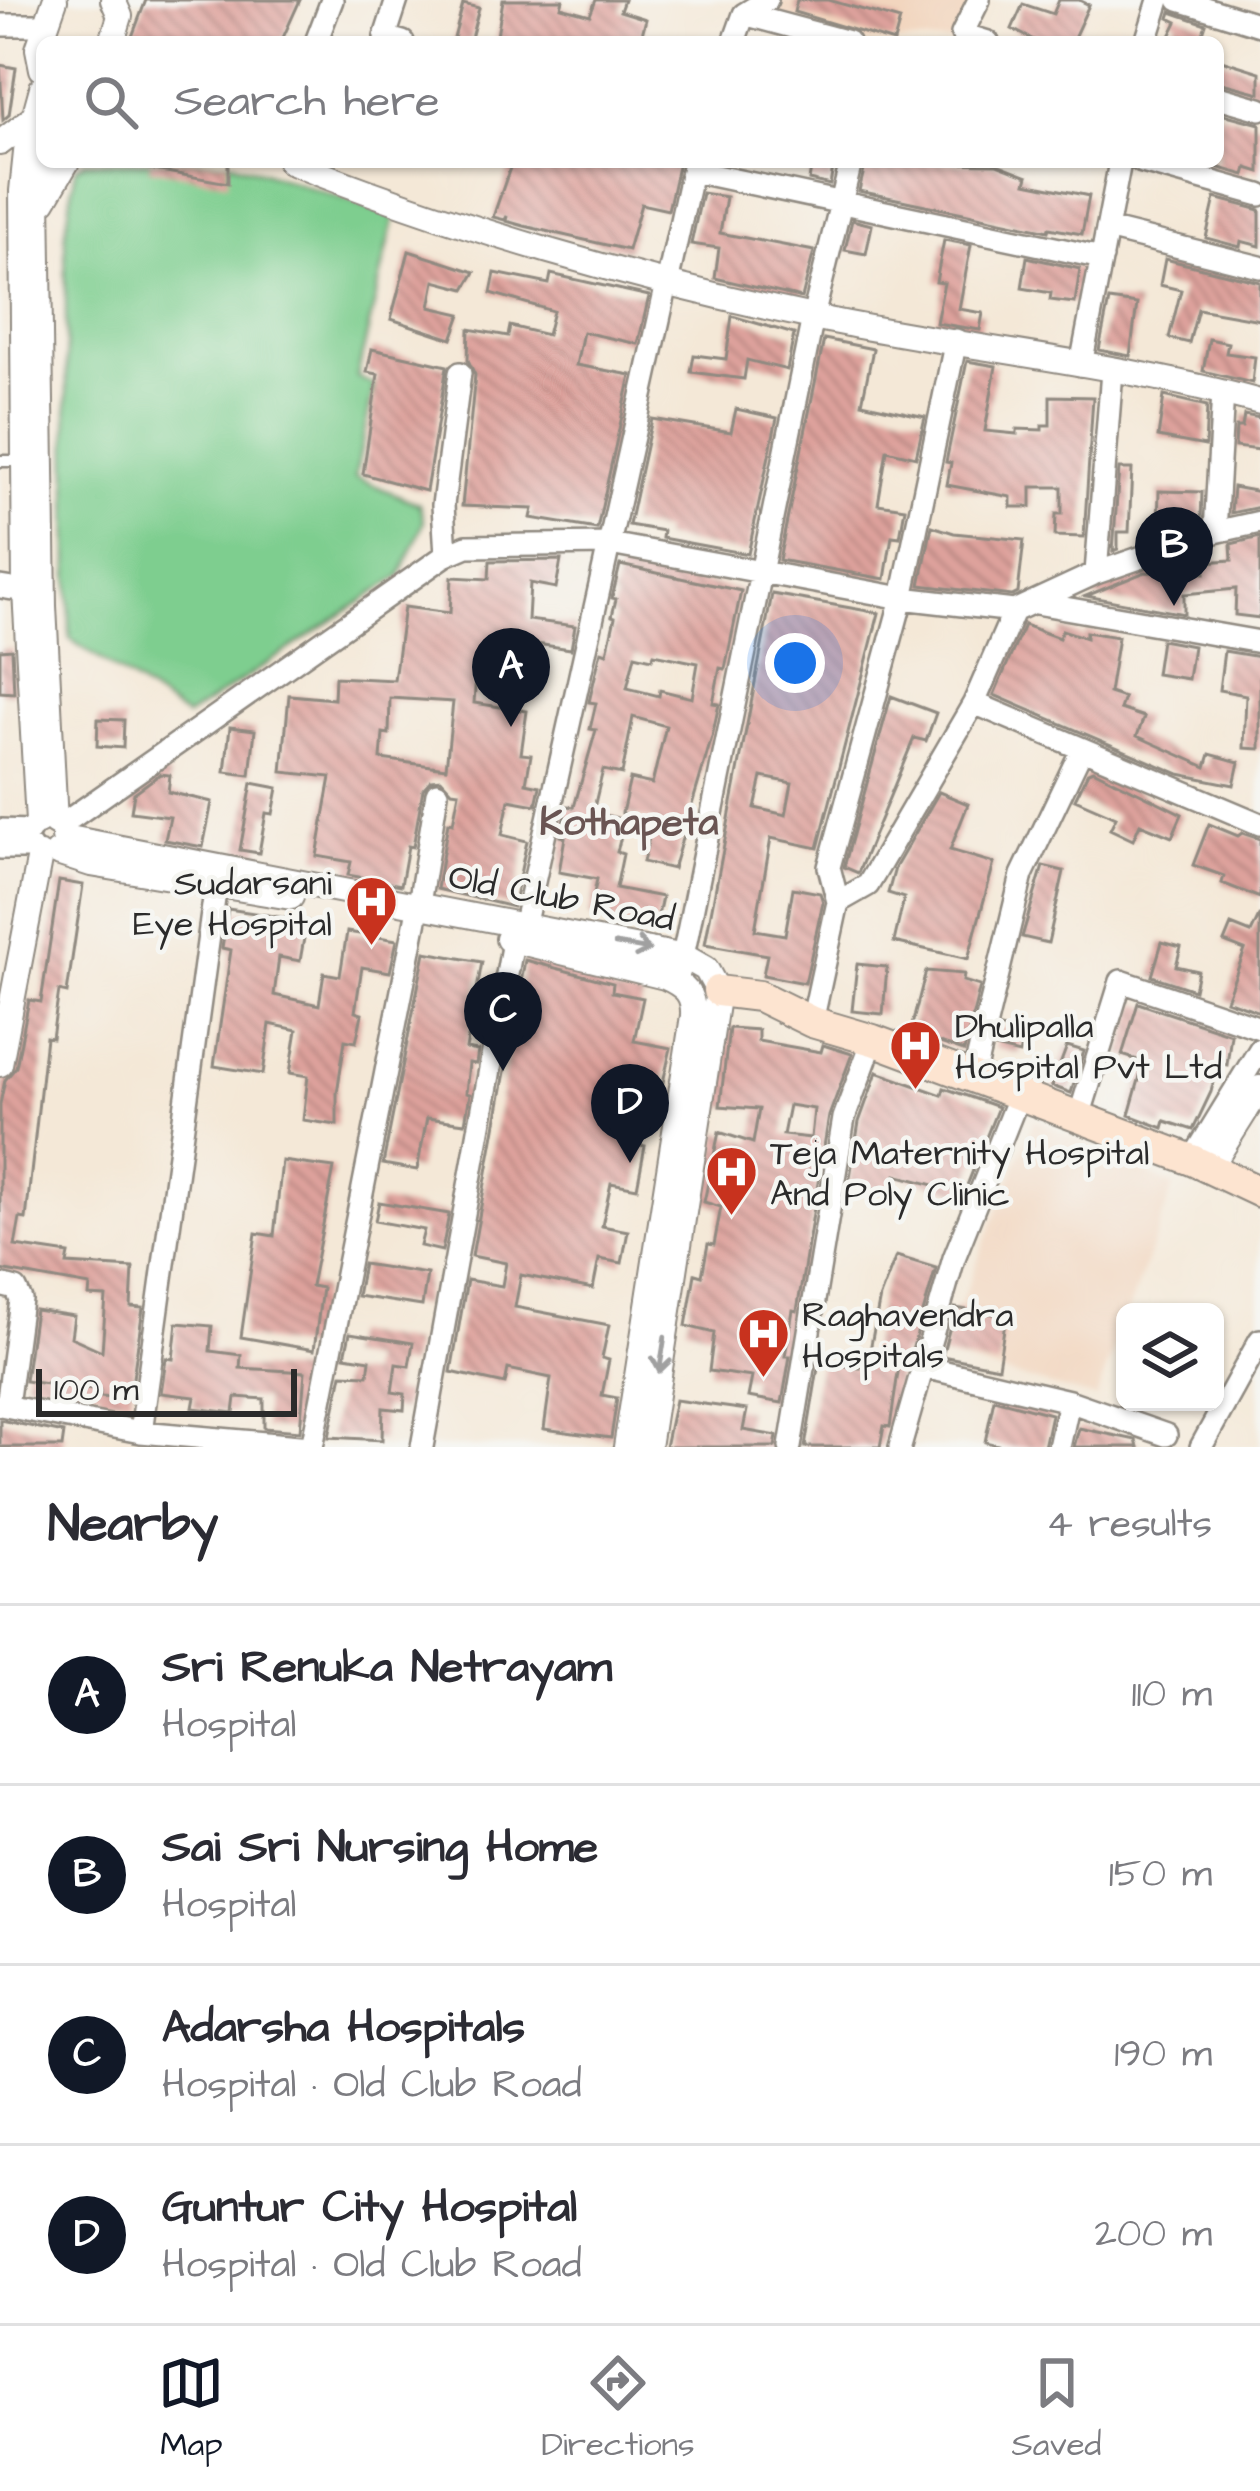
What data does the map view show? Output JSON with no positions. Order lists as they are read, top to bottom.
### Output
{
  "streets": {
    "street": ["Old Club Road"]
  },
  "districts": ["Kothapeta"],
  "places": {
    "hospital": [
      "Sudarsani Eye Hospital",
      "Dhulipalla Hospital Pvt Ltd",
      "Teja Maternity Hospital And Poly Clinic",
      "Raghavendra Hospitals"
    ]
  },
  "scale_bar": "100 m",
  "page": {
    "search": "Search here",
    "pins": [
      "B",
      "A",
      "C",
      "D"
    ],
    "scale": "100 m",
    "heading": ["Nearby", "4 results"],
    "list": [
      {
        "mark": "A",
        "name": "Sri Renuka Netrayam",
        "note": "Hospital",
        "value": "110 m"
      },
      {
        "mark": "B",
        "name": "Sai Sri Nursing Home",
        "note": "Hospital",
        "value": "150 m"
      },
      {
        "mark": "C",
        "name": "Adarsha Hospitals",
        "note": "Hospital · Old Club Road",
        "value": "190 m"
      },
      {
        "mark": "D",
        "name": "Guntur City Hospital",
        "note": "Hospital · Old Club Road",
        "value": "200 m"
      }
    ],
    "nav": ["Map", "Directions", "Saved"]
  }
}
